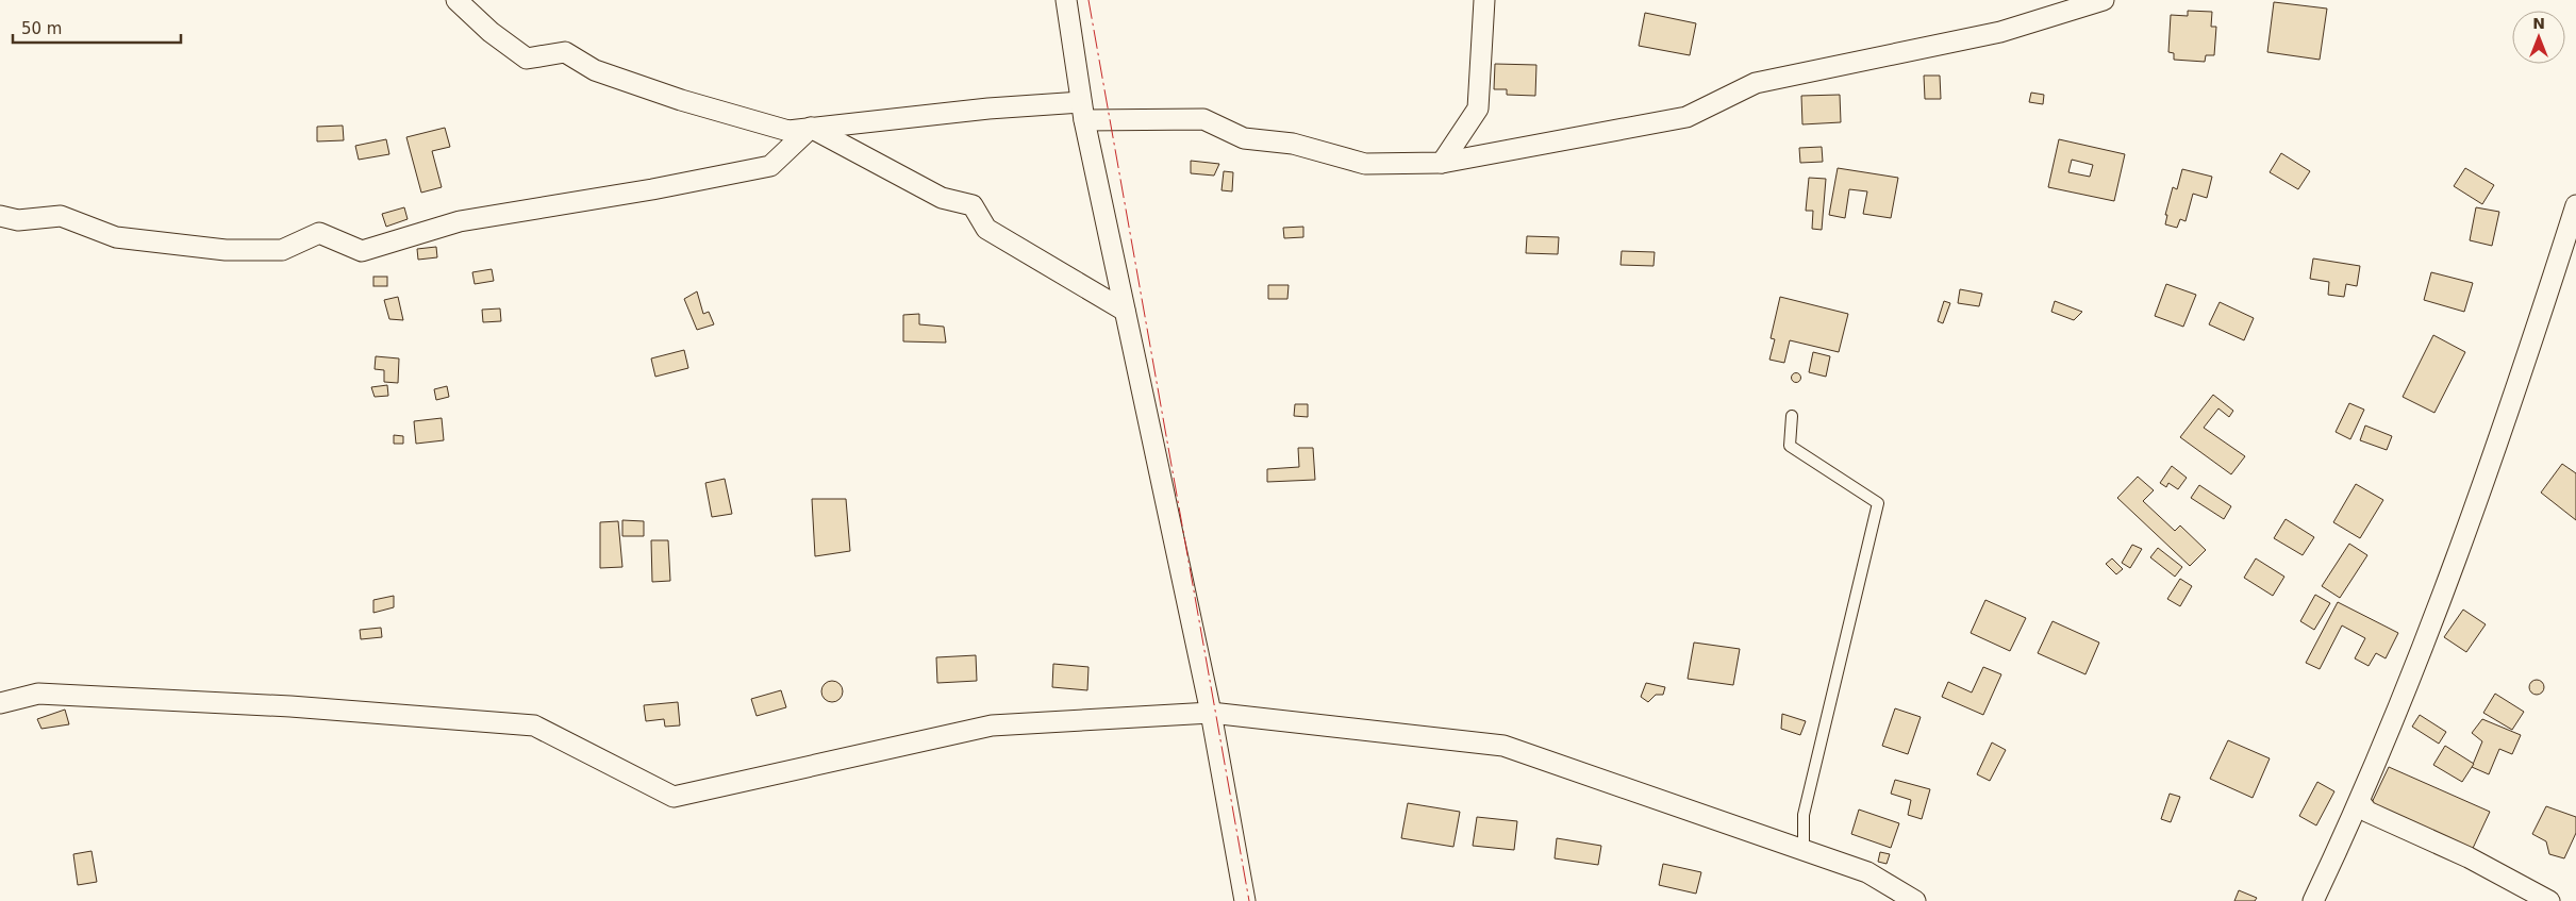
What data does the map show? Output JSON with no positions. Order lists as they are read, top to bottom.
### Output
{
  "scale_bar": "50 m",
  "north": "top"
}
